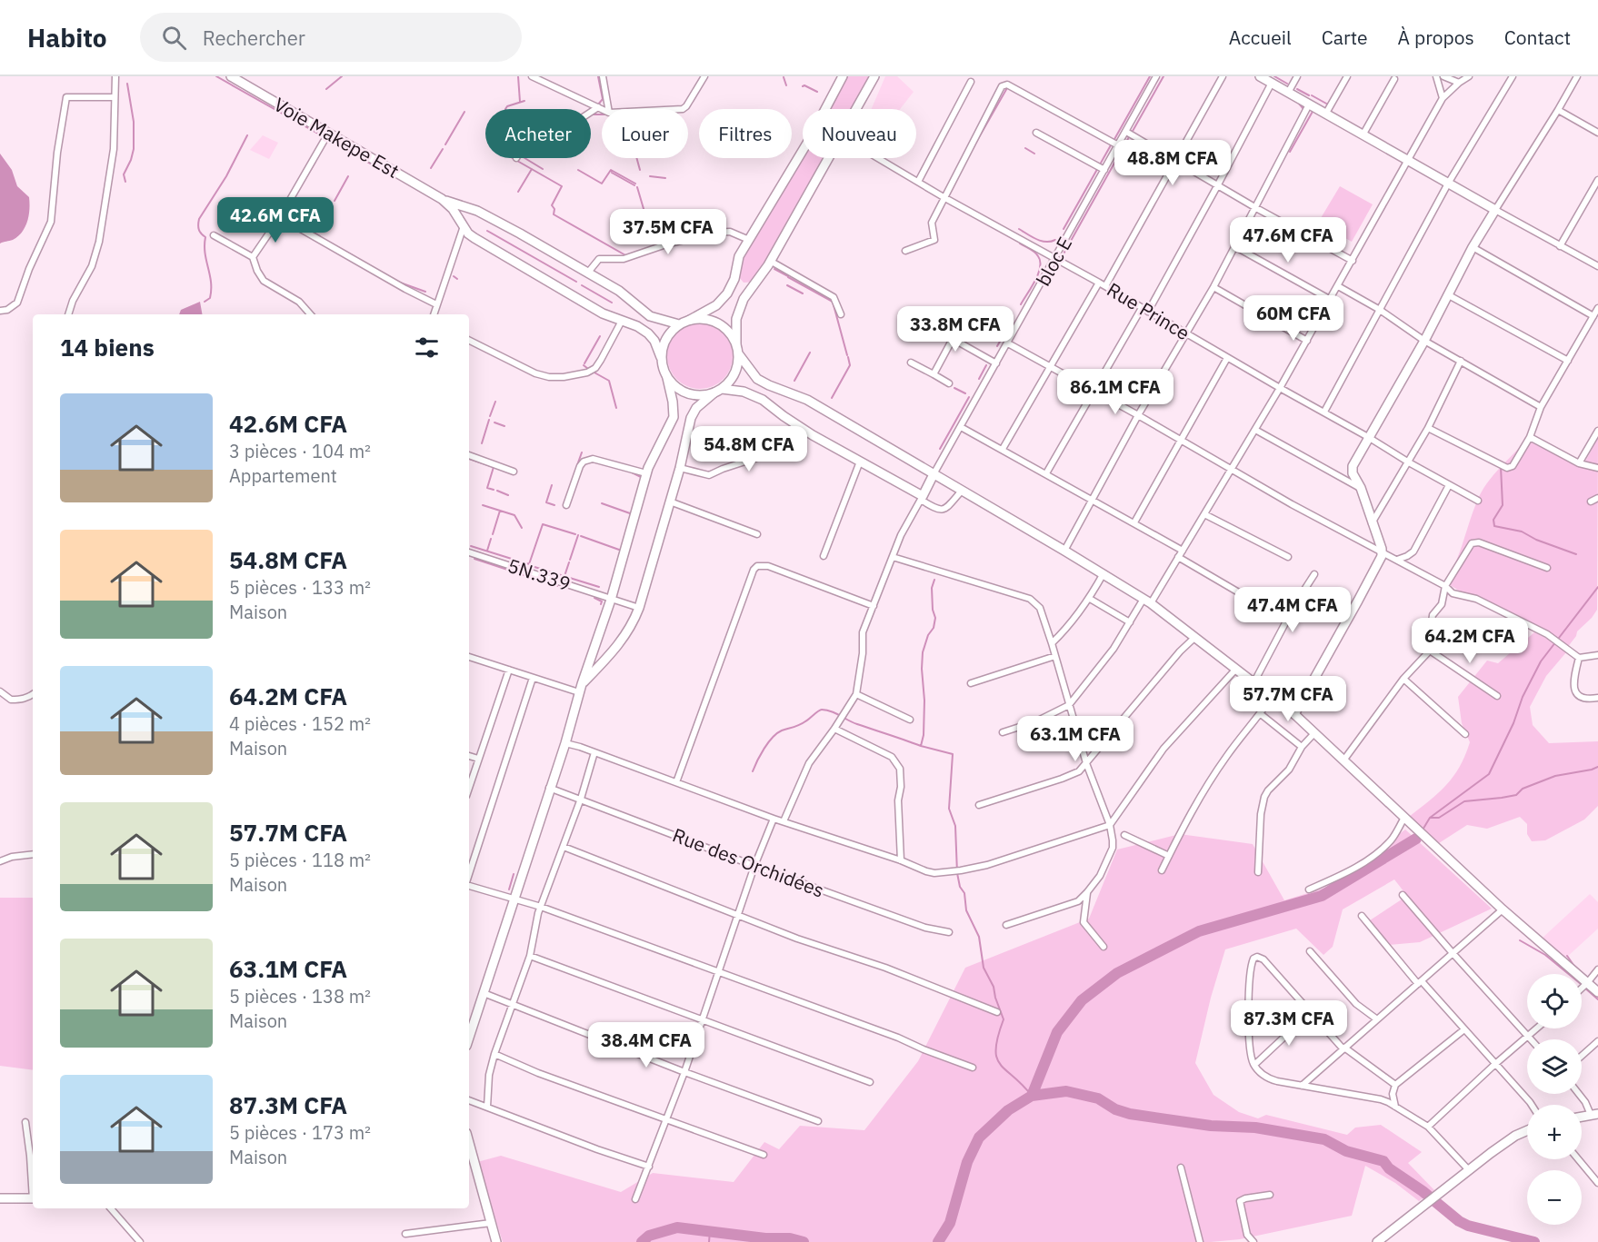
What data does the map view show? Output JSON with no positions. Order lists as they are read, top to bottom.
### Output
{
  "streets": {
    "main road": ["Voie Makepe Est"],
    "street": [
      "bloc E",
      "Rue Prince",
      "5N.339",
      "Rue des Orchidées"
    ]
  },
  "crossings": [
    ["bloc E", "Rue Prince"]
  ],
  "page": {
    "header": "Habito",
    "search": "Rechercher",
    "nav": [
      "Accueil",
      "Carte",
      "À propos",
      "Contact"
    ],
    "chip": [
      "Acheter",
      "Louer",
      "Filtres",
      "Nouveau"
    ],
    "price": [
      "48.8M CFA",
      "42.6M CFA",
      "37.5M CFA",
      "47.6M CFA",
      "60M CFA",
      "33.8M CFA",
      "86.1M CFA",
      "54.8M CFA",
      "47.4M CFA",
      "64.2M CFA",
      "57.7M CFA",
      "63.1M CFA",
      "87.3M CFA",
      "38.4M CFA"
    ],
    "heading": "14 biens",
    "list": [
      {
        "name": "42.6M CFA",
        "note": "3 pièces · 104 m² · Appartement"
      },
      {
        "name": "54.8M CFA",
        "note": "5 pièces · 133 m² · Maison"
      },
      {
        "name": "64.2M CFA",
        "note": "4 pièces · 152 m² · Maison"
      },
      {
        "name": "57.7M CFA",
        "note": "5 pièces · 118 m² · Maison"
      },
      {
        "name": "63.1M CFA",
        "note": "5 pièces · 138 m² · Maison"
      },
      {
        "name": "87.3M CFA",
        "note": "5 pièces · 173 m² · Maison"
      }
    ],
    "map_buttons": ["+", "−"]
  }
}
